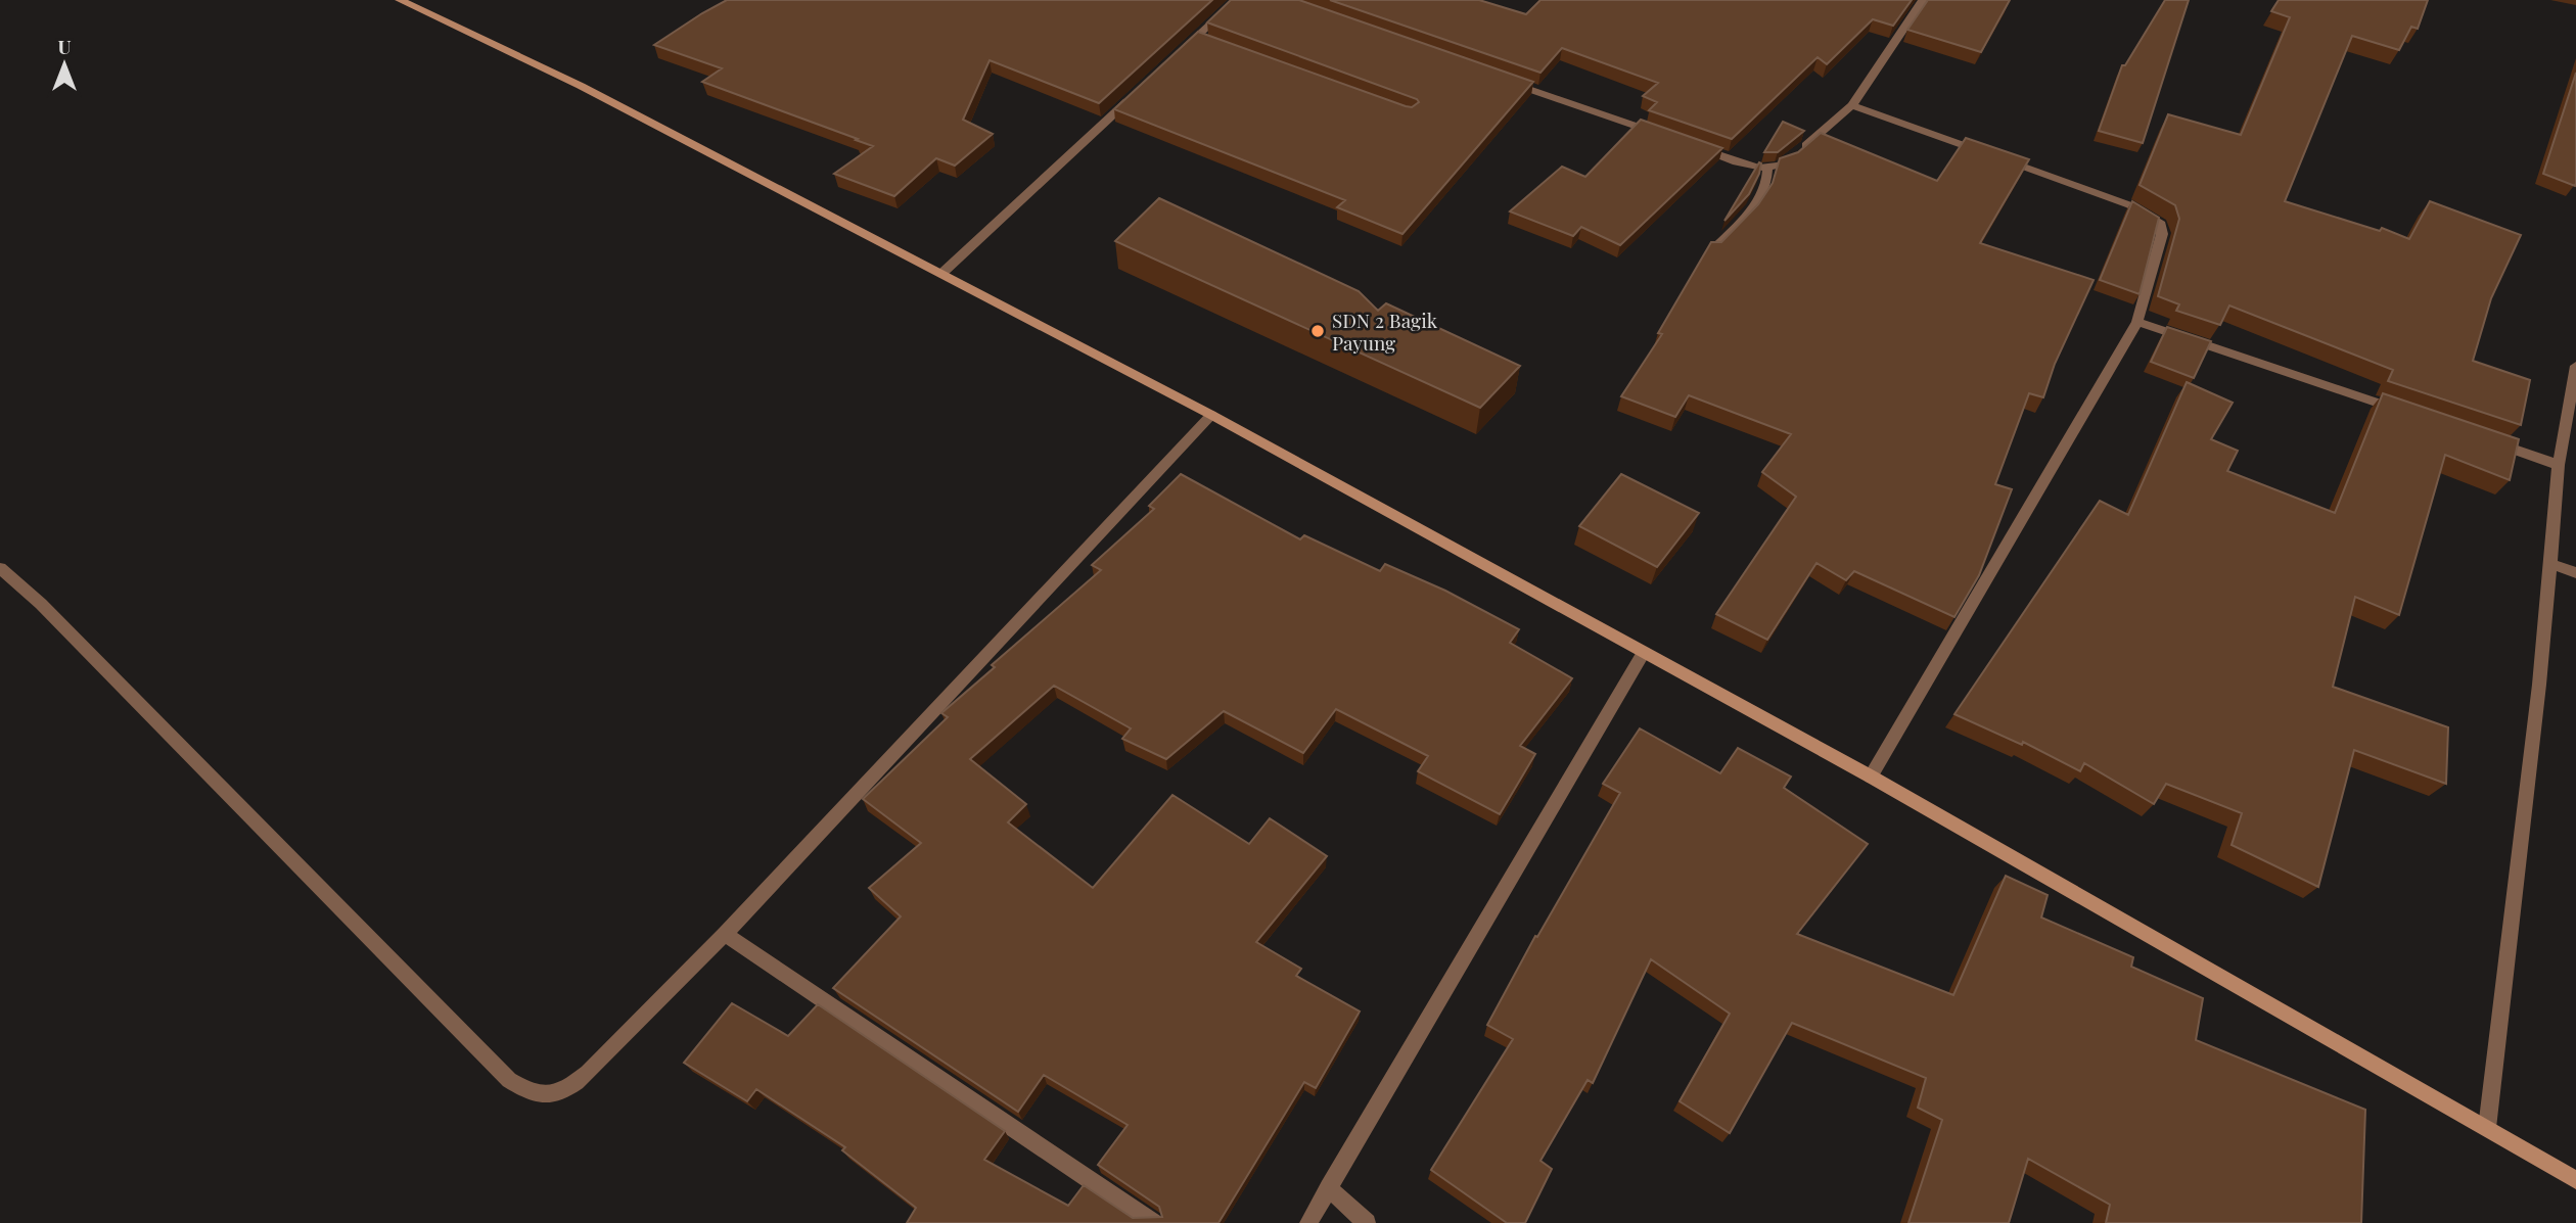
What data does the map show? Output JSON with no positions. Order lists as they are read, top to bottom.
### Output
{
  "places": ["SDN 2 Bagik Payung"],
  "north": "top"
}
